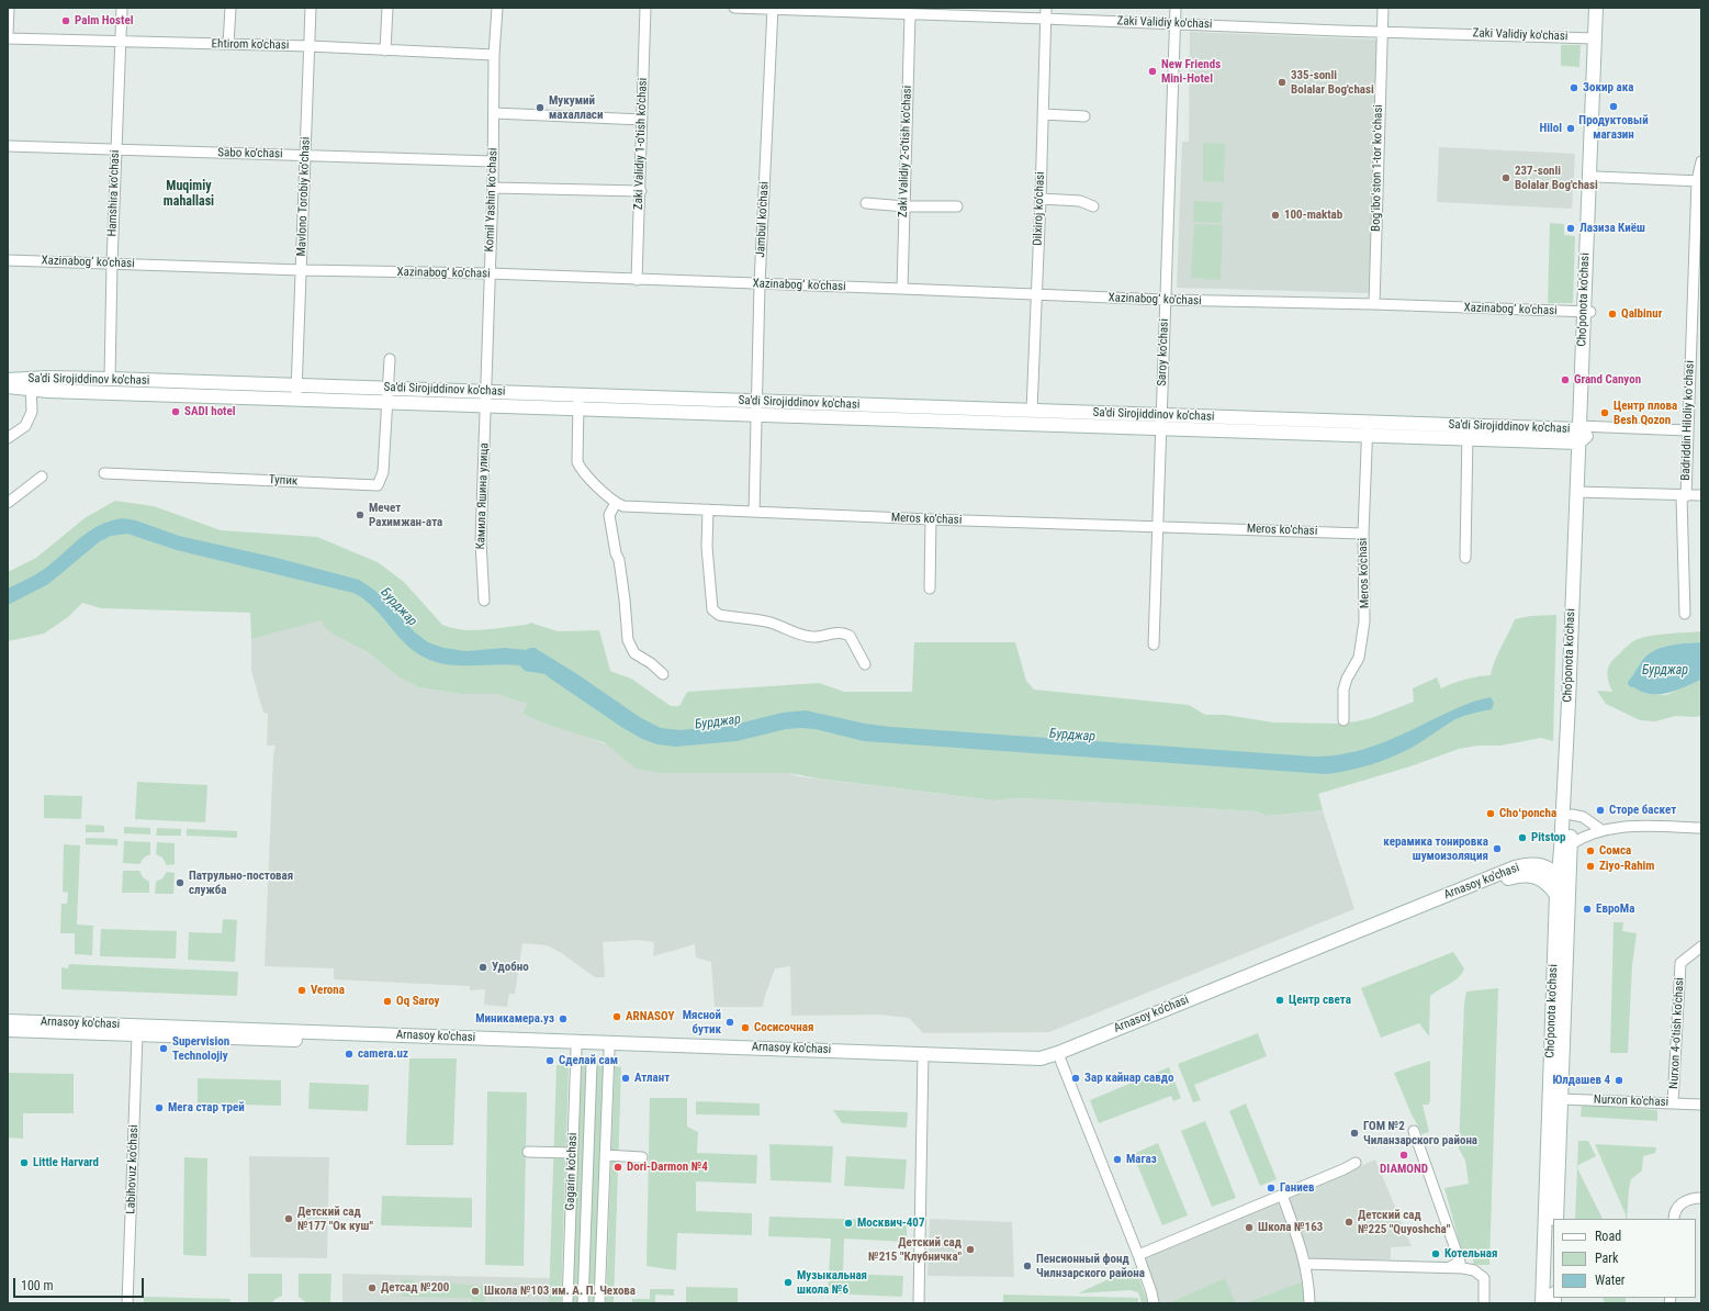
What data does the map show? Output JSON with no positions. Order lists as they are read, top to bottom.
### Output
{
  "streets": {
    "main road": ["Cho'ponota ko'chasi", "Sa'di Sirojiddinov ko'chasi", "Arnasoy ko'chasi"],
    "street": [
      "Zaki Validiy ko'chasi",
      "Ehtirom ko'chasi",
      "Zaki Validiy 1-o'tish ko'chasi",
      "Zaki Validiy 2-o'tish ko'chasi",
      "Sabo ko‘chasi",
      "Bogʻiboʻston 1-tor koʻchasi",
      "Hamshira ko‘chasi",
      "Mavlono Torobiy ko‘chasi",
      "Komil Yashin koʻchasi",
      "Dilxiroj ko‘chasi",
      "Jambul ko'chasi",
      "Xazinabog‘ ko‘chasi",
      "Saroy ko‘chasi",
      "Badriddin Hiloliy koʻchasi",
      "Тупик",
      "Камила Яшина улица",
      "Meros ko‘chasi",
      "Meros ko'chasi",
      "Nurxon 4-o'tish ko'chasi",
      "Nurxon ko'chasi",
      "Labihovuz ko'chasi",
      "Gagarin ko'chasi"
    ]
  },
  "crossings": [
    ["Zaki Validiy ko'chasi", "Zaki Validiy 2-o'tish ko'chasi"],
    ["Zaki Validiy ko'chasi", "Bogʻiboʻston 1-tor koʻchasi"],
    ["Zaki Validiy ko'chasi", "Dilxiroj ko‘chasi"],
    ["Zaki Validiy ko'chasi", "Jambul ko'chasi"],
    ["Zaki Validiy ko'chasi", "Cho'ponota ko'chasi"],
    ["Zaki Validiy ko'chasi", "Saroy ko‘chasi"],
    ["Ehtirom ko'chasi", "Hamshira ko‘chasi"],
    ["Ehtirom ko'chasi", "Mavlono Torobiy ko‘chasi"],
    ["Ehtirom ko'chasi", "Komil Yashin koʻchasi"],
    ["Zaki Validiy 1-o'tish ko'chasi", "Xazinabog‘ ko‘chasi"],
    ["Zaki Validiy 2-o'tish ko'chasi", "Xazinabog‘ ko‘chasi"],
    ["Sabo ko‘chasi", "Hamshira ko‘chasi"],
    ["Sabo ko‘chasi", "Mavlono Torobiy ko‘chasi"],
    ["Sabo ko‘chasi", "Komil Yashin koʻchasi"],
    ["Bogʻiboʻston 1-tor koʻchasi", "Xazinabog‘ ko‘chasi"],
    ["Hamshira ko‘chasi", "Xazinabog‘ ko‘chasi"],
    ["Hamshira ko‘chasi", "Sa'di Sirojiddinov ko'chasi"],
    ["Mavlono Torobiy ko‘chasi", "Xazinabog‘ ko‘chasi"],
    ["Mavlono Torobiy ko‘chasi", "Sa'di Sirojiddinov ko'chasi"],
    ["Komil Yashin koʻchasi", "Xazinabog‘ ko‘chasi"],
    ["Komil Yashin koʻchasi", "Sa'di Sirojiddinov ko'chasi"],
    ["Komil Yashin koʻchasi", "Камила Яшина улица"],
    ["Dilxiroj ko‘chasi", "Xazinabog‘ ko‘chasi"],
    ["Dilxiroj ko‘chasi", "Sa'di Sirojiddinov ko'chasi"],
    ["Jambul ko'chasi", "Xazinabog‘ ko‘chasi"],
    ["Jambul ko'chasi", "Sa'di Sirojiddinov ko'chasi"],
    ["Jambul ko'chasi", "Meros ko‘chasi"],
    ["Xazinabog‘ ko‘chasi", "Cho'ponota ko'chasi"],
    ["Xazinabog‘ ko‘chasi", "Saroy ko‘chasi"],
    ["Cho'ponota ko'chasi", "Sa'di Sirojiddinov ko'chasi"],
    ["Cho'ponota ko'chasi", "Arnasoy ko'chasi"],
    ["Cho'ponota ko'chasi", "Nurxon ko'chasi"],
    ["Saroy ko‘chasi", "Sa'di Sirojiddinov ko'chasi"],
    ["Saroy ko‘chasi", "Meros ko‘chasi"],
    ["Sa'di Sirojiddinov ko'chasi", "Тупик"],
    ["Sa'di Sirojiddinov ko'chasi", "Камила Яшина улица"],
    ["Sa'di Sirojiddinov ko'chasi", "Meros ko'chasi"],
    ["Meros ko‘chasi", "Meros ko'chasi"],
    ["Arnasoy ko'chasi", "Labihovuz ko'chasi"],
    ["Arnasoy ko'chasi", "Gagarin ko'chasi"],
    ["Nurxon 4-o'tish ko'chasi", "Nurxon ko'chasi"]
  ],
  "districts": ["Muqimiy mahallasi"],
  "water": ["Бурджар"],
  "places": [
    "Palm Hostel",
    "New Friends Mini-Hotel",
    "335-sonli Bolalar Bog'chasi",
    "Зокир ака",
    "Продуктовый магазин",
    "Мукумий махалласи",
    "Hilol",
    "237-sonli Bolalar Bog'chasi",
    "100-maktab",
    "Лазиза Киёш",
    "Qalbinur",
    "Grand Canyon",
    "SADI hotel",
    "Центр плова Besh Qozon",
    "Мечет Рахимжан-ата",
    "Сторе баскет",
    "Choʻponcha",
    "Pitstop",
    "керамика тонировка шyмоизоляция",
    "Сомса",
    "Ziyo-Rahim",
    "Патрульно-постовая служба",
    "ЕвроМа",
    "Удобно",
    "Verona",
    "Центр света",
    "Oq Saroy",
    "ARNASOY",
    "Миникамера.уз",
    "Мясной бутик",
    "Сосисочная",
    "Supervision Technolojiy",
    "camera.uz",
    "Сделай сам",
    "Атлант",
    "Зар кайнар савдо",
    "Юлдашев 4",
    "Мега стар трей",
    "ГОМ №2 Чиланзарского района",
    "DIAMOND",
    "Магаз",
    "Little Harvard",
    "Dori-Darmon №4",
    "Ганиев",
    "Детский сад №177 \"Ок куш\"",
    "Детский сад №225 \"Quyoshcha\"",
    "Москвич-407",
    "Школа №163",
    "Детский сад №215 \"Клубничка\"",
    "Котельная",
    "Пенсионный фонд Чилнзарского района",
    "Mузыкальная школа №6",
    "Детсад №200",
    "Школа №103 им. А. П. Чехова"
  ],
  "legend": ["Road", "Park", "Water"],
  "scale_bar": "100 m"
}
